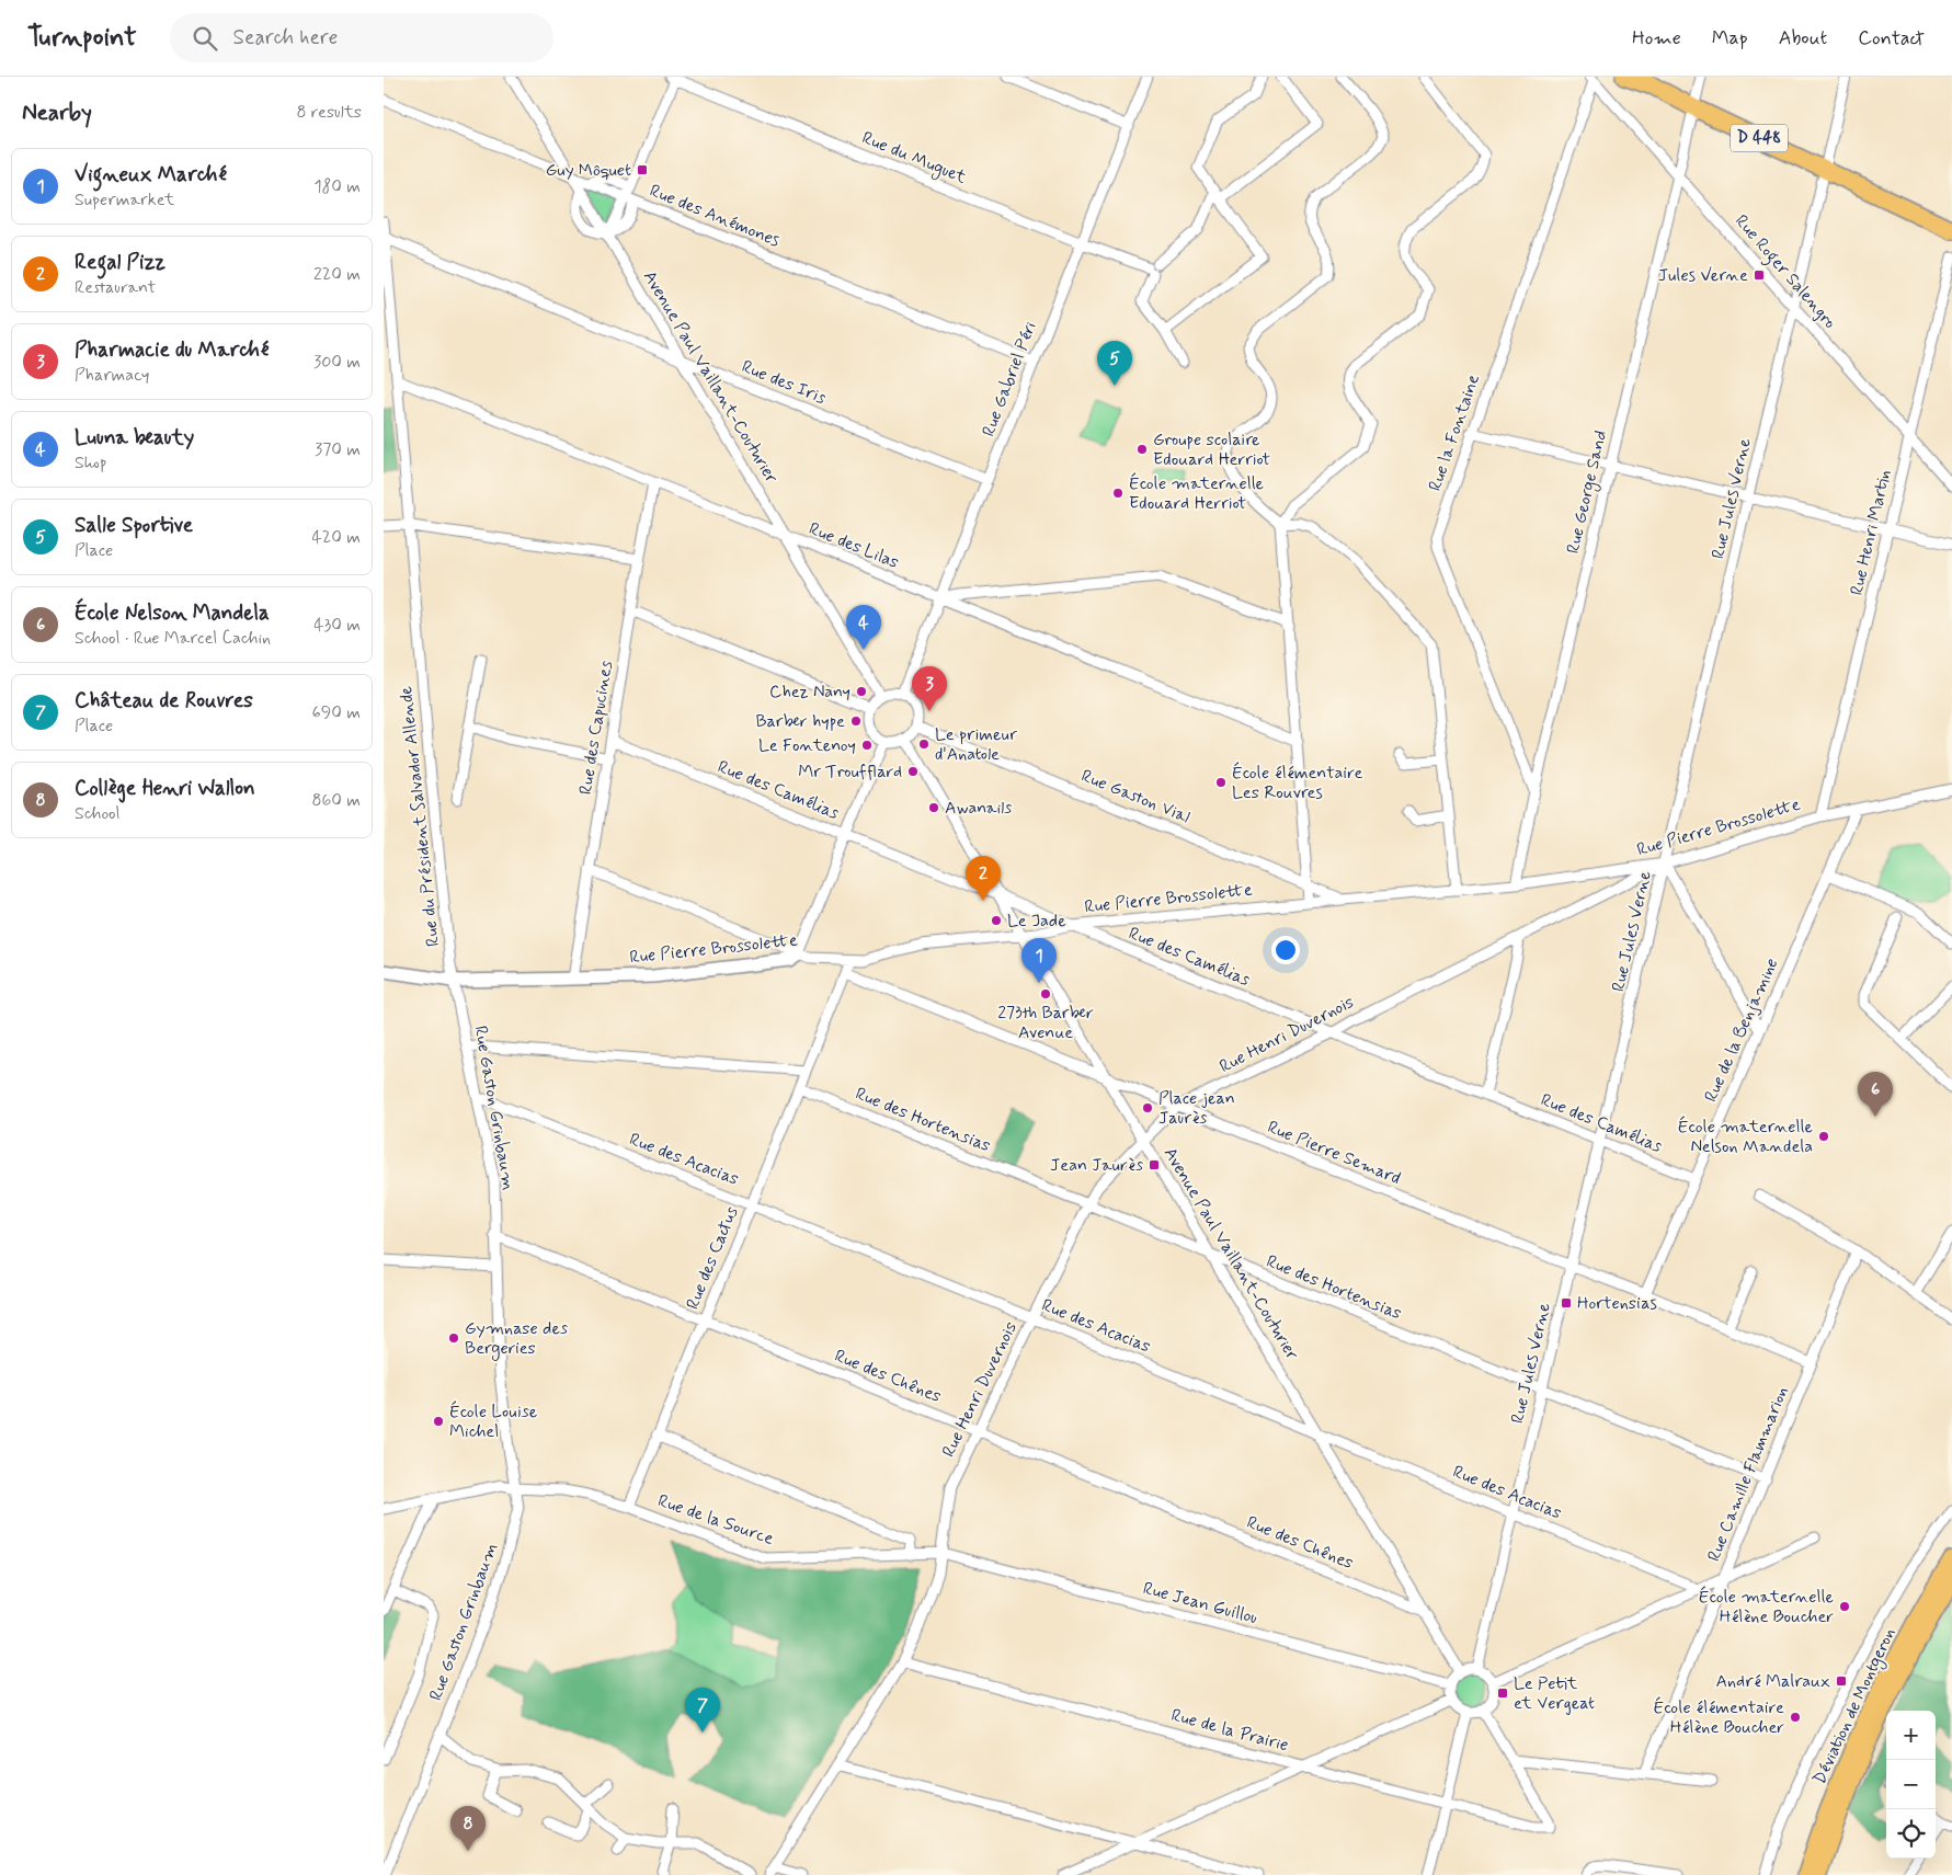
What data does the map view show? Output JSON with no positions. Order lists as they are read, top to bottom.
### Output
{
  "streets": {
    "main road": ["D 448", "Déviation de Montgeron"],
    "street": [
      "Rue du Muguet",
      "Rue des Anémones",
      "Rue Roger Salengro",
      "Avenue Paul Vaillant-Couturier",
      "Rue Gabriel Péri",
      "Rue des Iris",
      "Rue la Fontaine",
      "Rue George Sand",
      "Rue Jules Verne",
      "Rue Henri Martin",
      "Rue des Lilas",
      "Rue des Capucines",
      "Rue des Camélias",
      "Rue Gaston Vial",
      "Rue du Président Salvador Allende",
      "Rue Pierre Brossolette",
      "Rue de la Benjamine",
      "Rue Henri Duvernois",
      "Rue Gaston Grinbaum",
      "Rue des Hortensias",
      "Rue Pierre Semard",
      "Rue des Acacias",
      "Rue des Cactus",
      "Rue des Chênes",
      "Rue Camille Flammarion",
      "Rue de la Source",
      "Rue Jean Guillou",
      "Rue de la Prairie"
    ]
  },
  "crossings": [
    ["D 448", "Rue George Sand"],
    ["D 448", "Rue Jules Verne"],
    ["Rue du Muguet", "Rue Gabriel Péri"],
    ["Rue des Anémones", "Avenue Paul Vaillant-Couturier"],
    ["Rue des Anémones", "Rue Gabriel Péri"],
    ["Rue Roger Salengro", "Rue la Fontaine"],
    ["Rue Roger Salengro", "Rue George Sand"],
    ["Rue Roger Salengro", "Rue Jules Verne"],
    ["Rue Roger Salengro", "Rue Henri Martin"],
    ["Avenue Paul Vaillant-Couturier", "Rue Gabriel Péri"],
    ["Avenue Paul Vaillant-Couturier", "Rue des Iris"],
    ["Avenue Paul Vaillant-Couturier", "Rue Jules Verne"],
    ["Avenue Paul Vaillant-Couturier", "Rue des Lilas"],
    ["Avenue Paul Vaillant-Couturier", "Rue des Camélias"],
    ["Avenue Paul Vaillant-Couturier", "Rue Gaston Vial"],
    ["Avenue Paul Vaillant-Couturier", "Rue Pierre Brossolette"],
    ["Avenue Paul Vaillant-Couturier", "Rue Henri Duvernois"],
    ["Avenue Paul Vaillant-Couturier", "Rue des Hortensias"],
    ["Avenue Paul Vaillant-Couturier", "Rue Pierre Semard"],
    ["Avenue Paul Vaillant-Couturier", "Rue des Acacias"],
    ["Avenue Paul Vaillant-Couturier", "Rue des Chênes"],
    ["Avenue Paul Vaillant-Couturier", "Rue Jean Guillou"],
    ["Rue Gabriel Péri", "Rue des Iris"],
    ["Rue Gabriel Péri", "Rue des Lilas"],
    ["Rue Gabriel Péri", "Rue Gaston Vial"],
    ["Rue des Iris", "Rue du Président Salvador Allende"],
    ["Rue la Fontaine", "Rue George Sand"],
    ["Rue George Sand", "Rue Pierre Brossolette"],
    ["Rue Jules Verne", "Rue des Camélias"],
    ["Rue Jules Verne", "Rue Pierre Brossolette"],
    ["Rue Jules Verne", "Rue Henri Duvernois"],
    ["Rue Jules Verne", "Rue des Hortensias"],
    ["Rue Jules Verne", "Rue Pierre Semard"],
    ["Rue Jules Verne", "Rue des Acacias"],
    ["Rue Jules Verne", "Rue Jean Guillou"],
    ["Rue Henri Martin", "Rue Pierre Brossolette"],
    ["Rue des Lilas", "Rue des Capucines"],
    ["Rue des Lilas", "Rue du Président Salvador Allende"],
    ["Rue des Capucines", "Rue des Camélias"],
    ["Rue des Capucines", "Rue Pierre Brossolette"],
    ["Rue des Camélias", "Rue Pierre Brossolette"],
    ["Rue des Camélias", "Rue de la Benjamine"],
    ["Rue des Camélias", "Rue Henri Duvernois"],
    ["Rue Gaston Vial", "Rue Pierre Brossolette"],
    ["Rue du Président Salvador Allende", "Rue Pierre Brossolette"],
    ["Rue du Président Salvador Allende", "Rue Gaston Grinbaum"],
    ["Rue Pierre Brossolette", "Rue de la Benjamine"],
    ["Rue Pierre Brossolette", "Rue Henri Duvernois"],
    ["Rue Pierre Brossolette", "Rue Gaston Grinbaum"],
    ["Rue Pierre Brossolette", "Rue des Cactus"],
    ["Rue de la Benjamine", "Rue Pierre Semard"],
    ["Rue Henri Duvernois", "Rue des Hortensias"],
    ["Rue Henri Duvernois", "Rue Pierre Semard"],
    ["Rue Henri Duvernois", "Rue des Acacias"],
    ["Rue Henri Duvernois", "Rue des Chênes"],
    ["Rue Henri Duvernois", "Rue de la Source"],
    ["Rue Henri Duvernois", "Rue Jean Guillou"],
    ["Rue Henri Duvernois", "Rue de la Prairie"],
    ["Rue Gaston Grinbaum", "Rue des Acacias"],
    ["Rue Gaston Grinbaum", "Rue des Chênes"],
    ["Rue Gaston Grinbaum", "Rue de la Source"],
    ["Rue des Hortensias", "Rue des Cactus"],
    ["Rue des Hortensias", "Rue Camille Flammarion"],
    ["Rue Pierre Semard", "Rue des Cactus"],
    ["Rue Pierre Semard", "Rue Camille Flammarion"],
    ["Rue des Acacias", "Rue des Cactus"],
    ["Rue des Cactus", "Rue des Chênes"],
    ["Rue des Cactus", "Rue de la Source"],
    ["Rue de la Source", "Rue Jean Guillou"]
  ],
  "places": {
    "transit": [
      "Guy Môquet",
      "Jules Verne",
      "Jean Jaurès",
      "Hortensias",
      "André Malraux",
      "Le Petit et Vergeat"
    ],
    "other": [
      "Groupe scolaire Edouard Herriot",
      "École maternelle Edouard Herriot",
      "Chez Nany",
      "Barber hype",
      "Le primeur d'Anatole",
      "Le Fontenoy",
      "Mr Troufflard",
      "École élémentaire Les Rouvres",
      "Awanails",
      "Le Jade",
      "273th Barber Avenue",
      "Place jean Jaurès",
      "École maternelle Nelson Mandela",
      "Gymnase des Bergeries",
      "École Louise Michel",
      "École maternelle Hélène Boucher",
      "École élémentaire Hélène Boucher"
    ]
  },
  "page": {
    "header": "Turnpoint",
    "search": "Search here",
    "nav": [
      "Home",
      "Map",
      "About",
      "Contact"
    ],
    "heading": ["Nearby", "8 results"],
    "list": [
      {
        "mark": "1",
        "name": "Vigneux Marché",
        "note": "Supermarket",
        "value": "180 m"
      },
      {
        "mark": "2",
        "name": "Regal Pizz",
        "note": "Restaurant",
        "value": "220 m"
      },
      {
        "mark": "3",
        "name": "Pharmacie du Marché",
        "note": "Pharmacy",
        "value": "300 m"
      },
      {
        "mark": "4",
        "name": "Luuna beauty",
        "note": "Shop",
        "value": "370 m"
      },
      {
        "mark": "5",
        "name": "Salle Sportive",
        "note": "Place",
        "value": "420 m"
      },
      {
        "mark": "6",
        "name": "École Nelson Mandela",
        "note": "School · Rue Marcel Cachin",
        "value": "430 m"
      },
      {
        "mark": "7",
        "name": "Château de Rouvres",
        "note": "Place",
        "value": "690 m"
      },
      {
        "mark": "8",
        "name": "Collège Henri Wallon",
        "note": "School",
        "value": "860 m"
      }
    ],
    "pins": [
      "5",
      "4",
      "3",
      "2",
      "1",
      "6",
      "7",
      "8"
    ],
    "map_buttons": ["+", "−"]
  }
}
